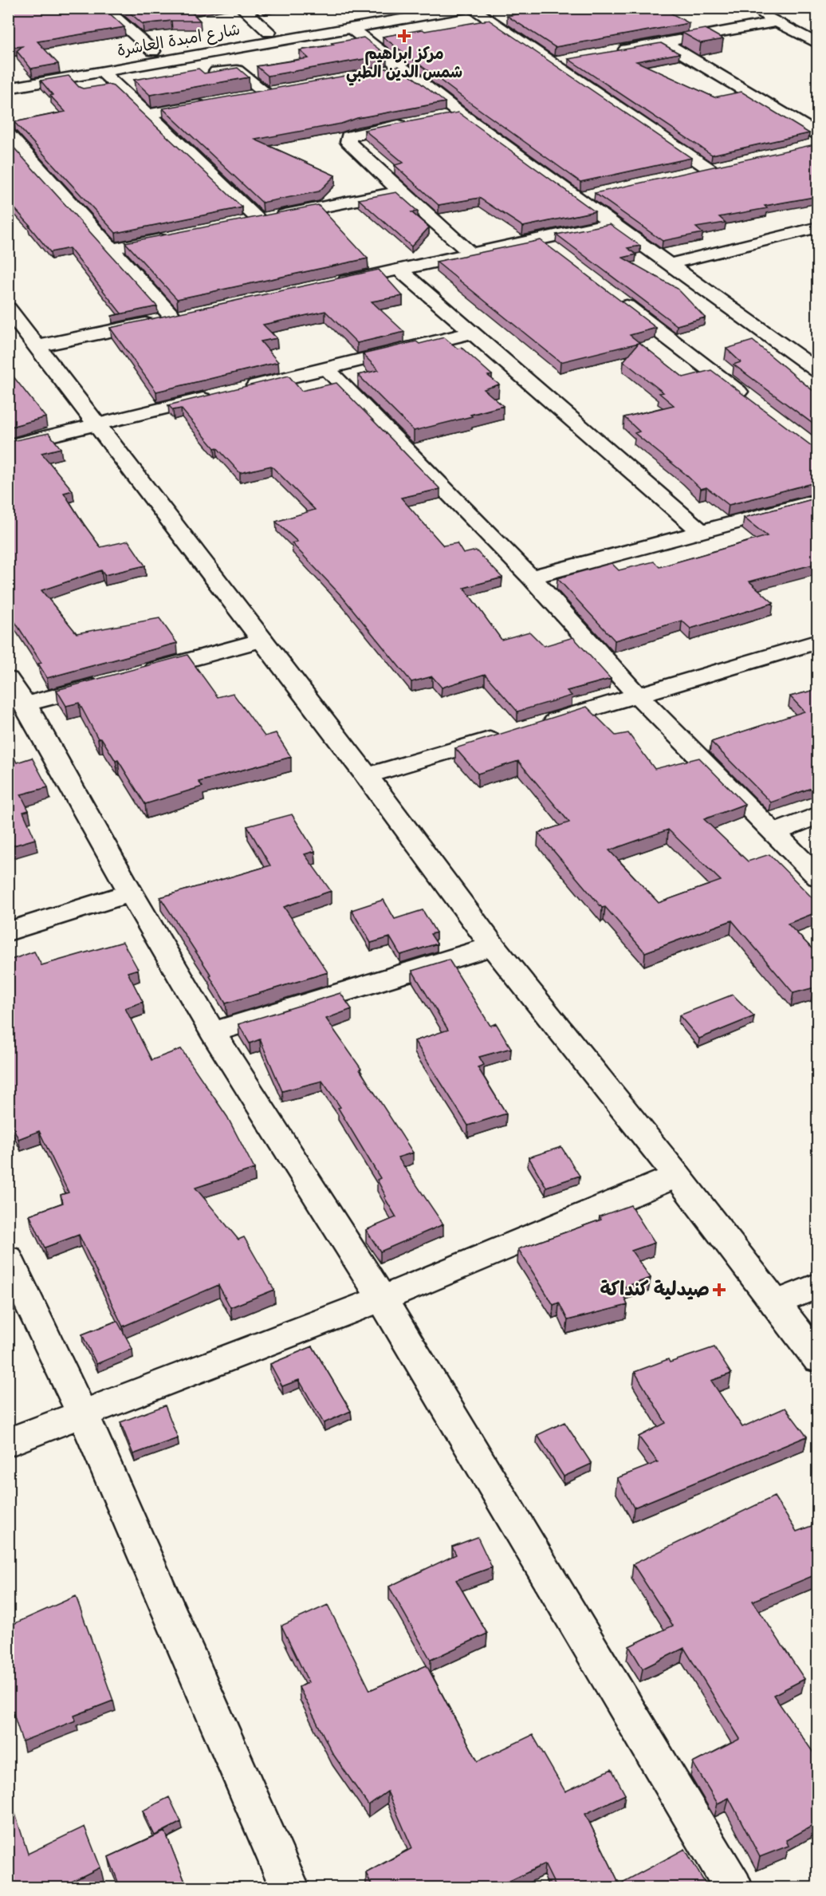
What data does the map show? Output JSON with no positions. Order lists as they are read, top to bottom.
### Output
{
  "streets": {
    "street": ["شارع امبدة العاشرة"]
  },
  "places": {
    "health": ["مركز ابراهيم شمس الدين الطبي", "صيدلية كنداكة"]
  }
}
